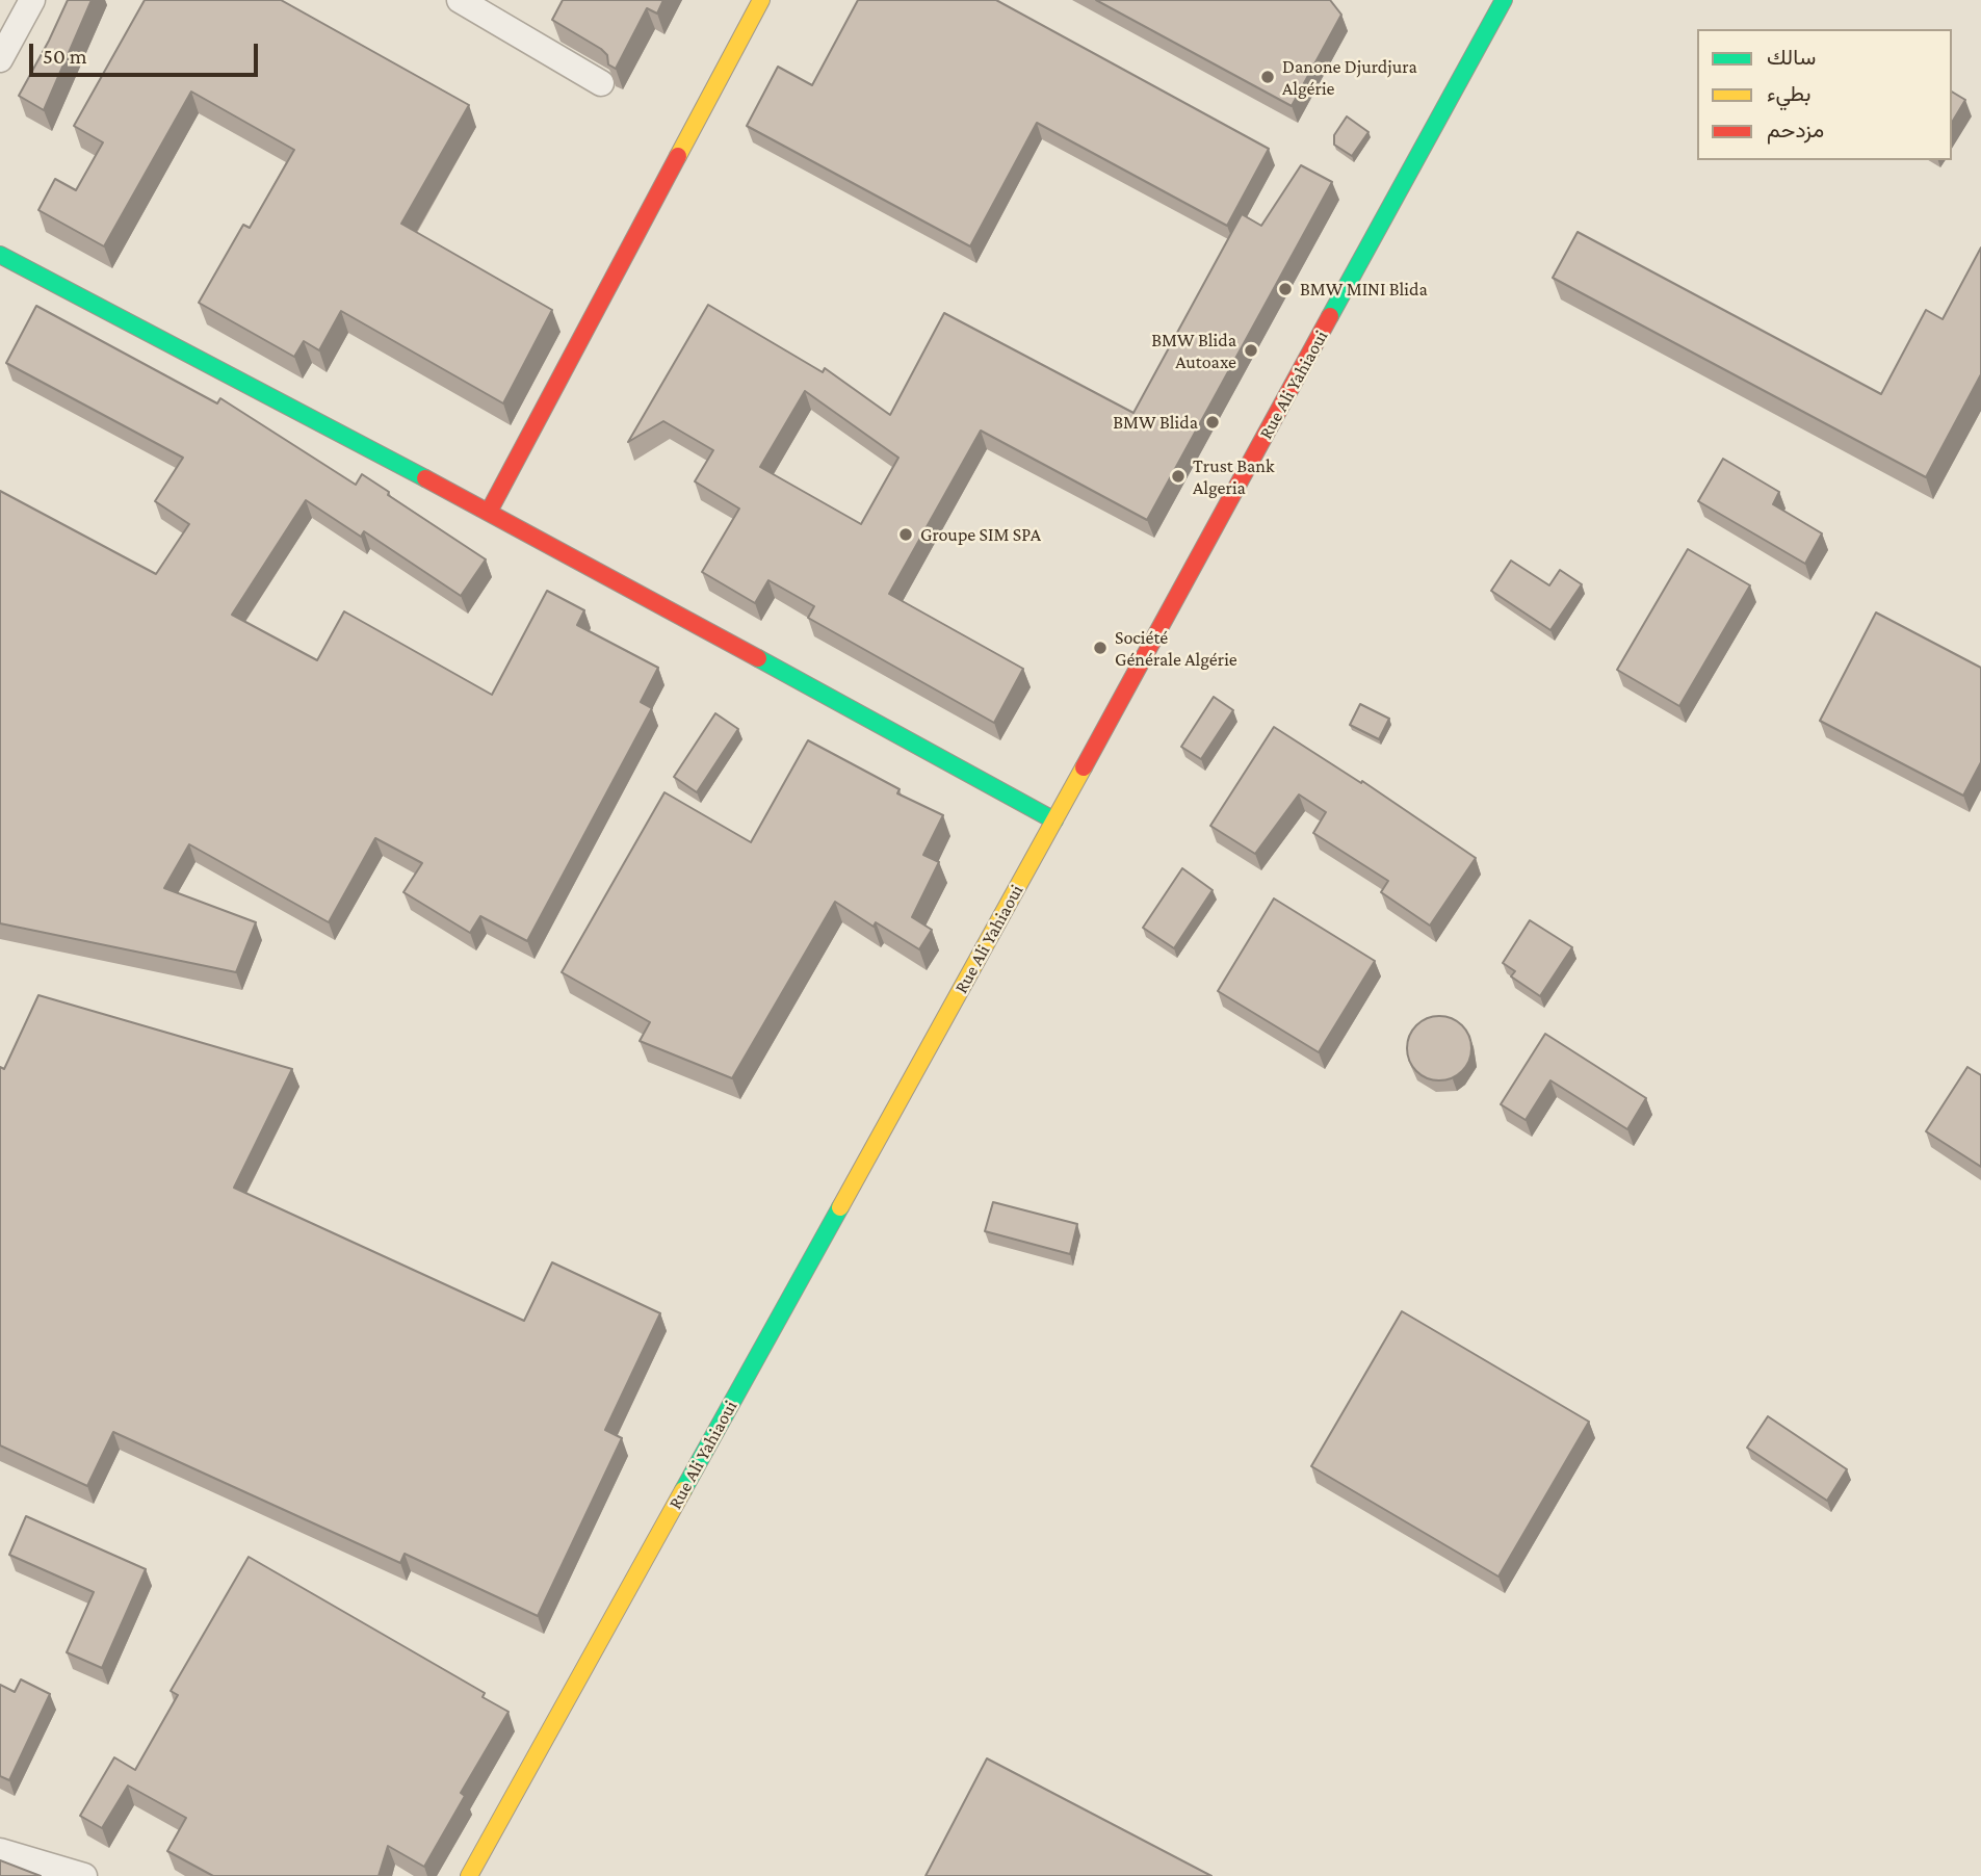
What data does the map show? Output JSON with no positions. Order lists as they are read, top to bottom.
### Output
{
  "streets": {
    "main road": ["Rue Ali Yahiaoui"]
  },
  "places": [
    "Danone Djurdjura Algérie",
    "BMW MINI Blida",
    "BMW Blida Autoaxe",
    "BMW Blida",
    "Trust Bank Algeria",
    "Groupe SIM SPA",
    "Société Générale Algérie"
  ],
  "legend": ["سالك", "بطيء", "مزدحم"],
  "scale_bar": "50 m"
}
